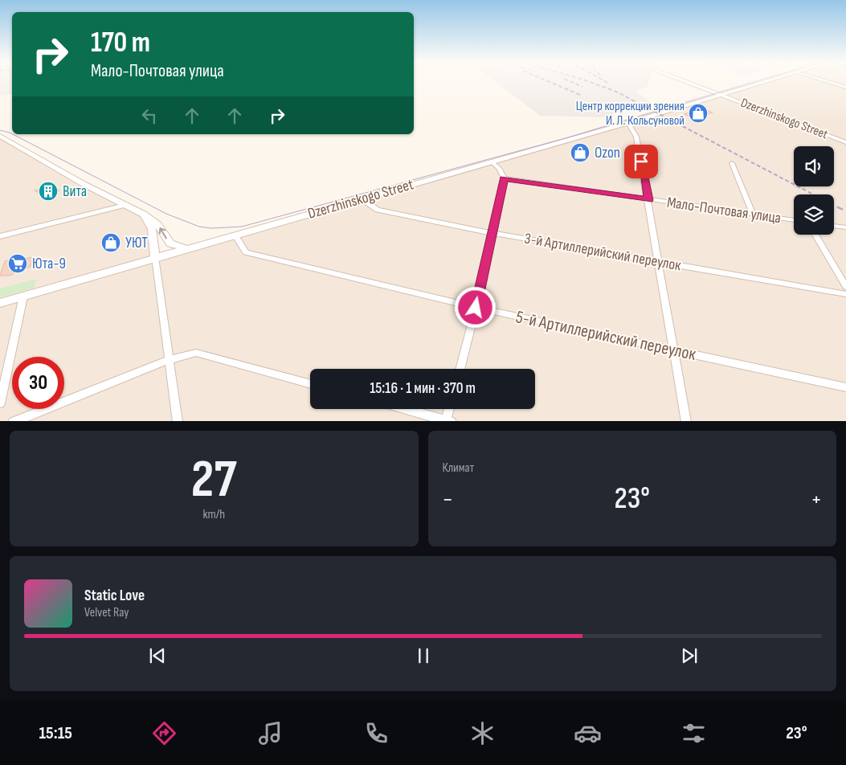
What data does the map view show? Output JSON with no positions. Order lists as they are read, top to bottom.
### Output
{
  "streets": {
    "main road": ["Dzerzhinskogo Street"],
    "street": ["Мало-Почтовая улица", "3-й Артиллерийский переулок", "5-й Артиллерийский переулок"]
  },
  "crossings": [
    ["Dzerzhinskogo Street", "3-й Артиллерийский переулок"],
    ["Dzerzhinskogo Street", "5-й Артиллерийский переулок"]
  ],
  "places": {
    "shop": ["Центр коррекции зрения И. Л. Кольсуновой", "Ozon", "УЮТ"],
    "building": ["Вита"],
    "supermarket": ["Юта-9"]
  },
  "page": {
    "turn": ["170 m", "Мало-Почтовая улица"],
    "limit": "30",
    "trip": "15:16 · 1 мин · 370 m",
    "tile": [
      ["27", "km/h"],
      "Климат"
    ],
    "heat": ["−", "23°", "+"],
    "song": ["Static Love", "Velvet Ray"],
    "tabs": ["15:15", "23°"]
  }
}
